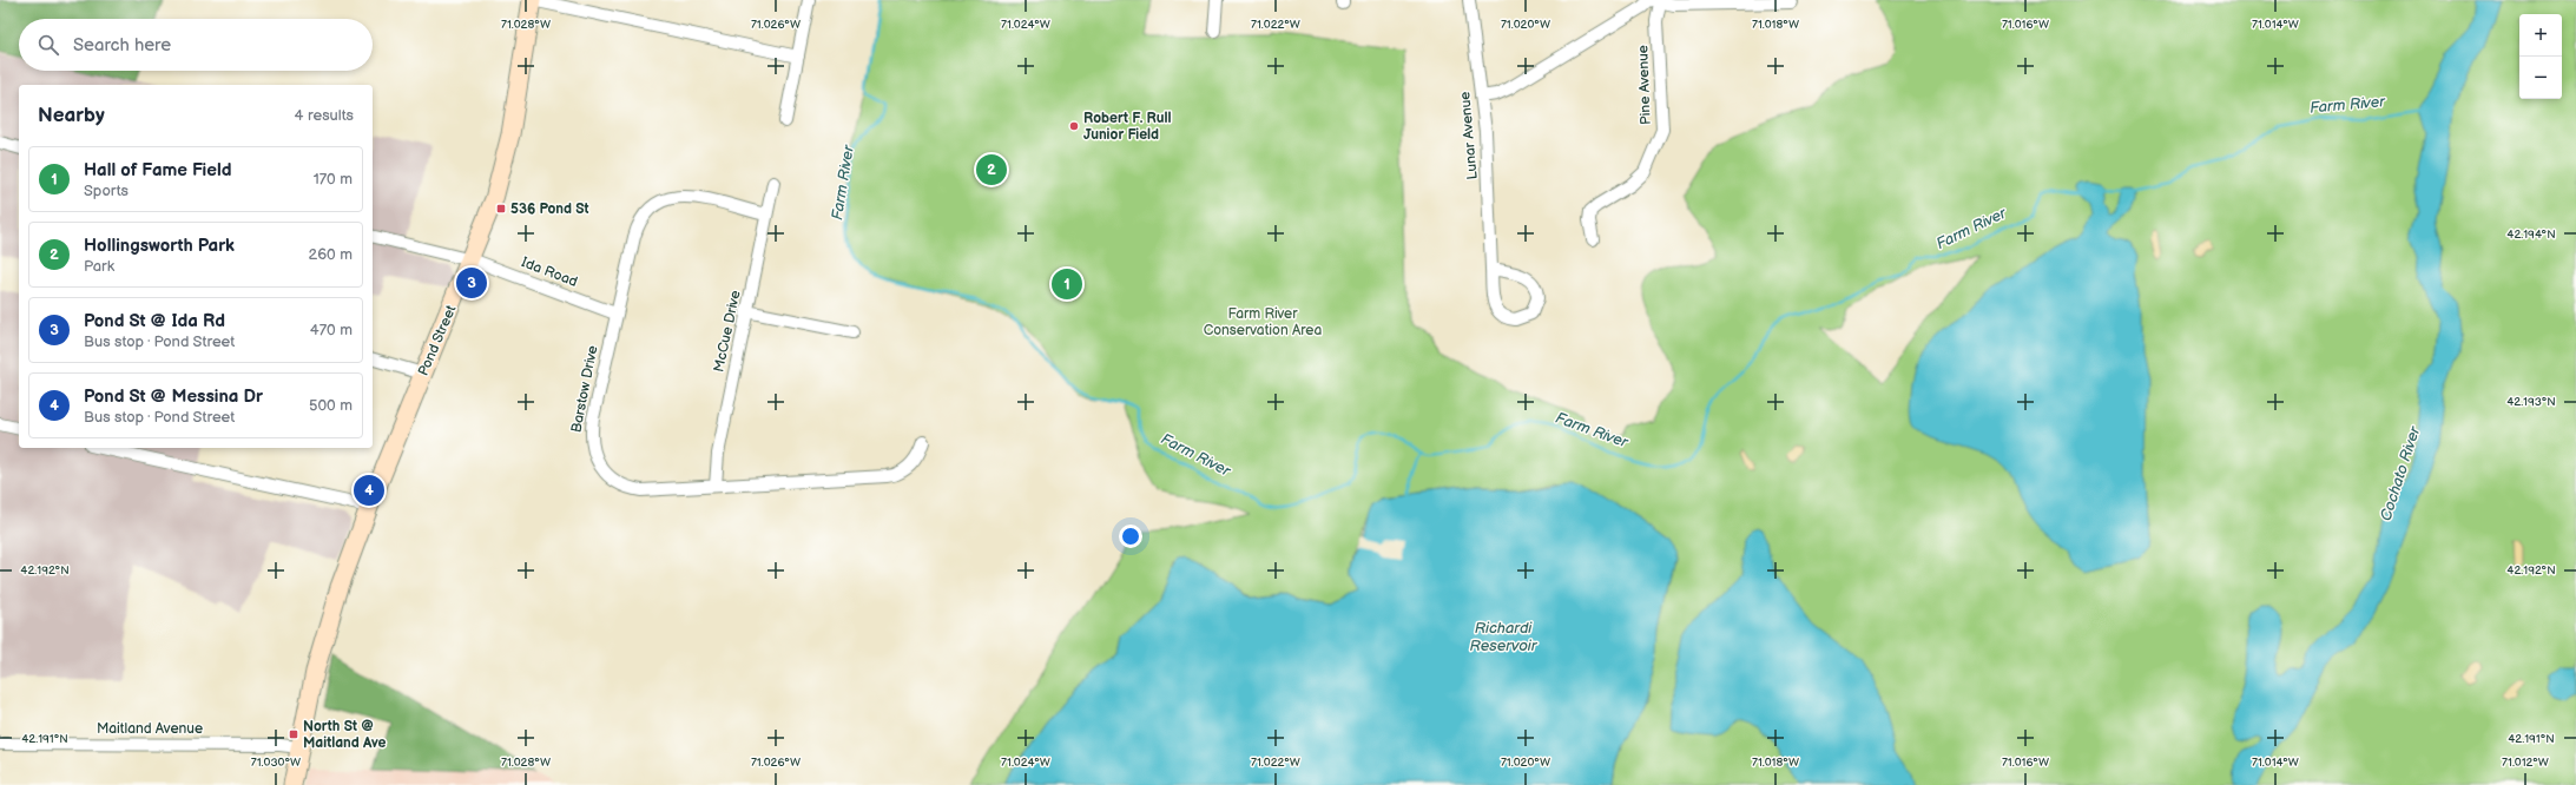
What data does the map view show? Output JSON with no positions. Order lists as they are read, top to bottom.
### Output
{
  "streets": {
    "main road": ["Pond Street"],
    "street": [
      "Pine Avenue",
      "Lunar Avenue",
      "Ida Road",
      "McCue Drive",
      "Barstow Drive",
      "Maitland Avenue"
    ]
  },
  "crossings": [
    ["Ida Road", "Pond Street"],
    ["Ida Road", "Barstow Drive"],
    ["McCue Drive", "Barstow Drive"],
    ["Pond Street", "Maitland Avenue"]
  ],
  "water": ["Farm River", "Cochato River", "Richardi Reservoir"],
  "parks": ["Farm River Conservation Area"],
  "places": {
    "other": ["Robert F. Rull Junior Field"],
    "transit": ["536 Pond St", "North St @ Maitland Ave"]
  },
  "page": {
    "map_buttons": ["+", "−"],
    "search": "Search here",
    "heading": ["Nearby", "4 results"],
    "list": [
      {
        "mark": "1",
        "name": "Hall of Fame Field",
        "note": "Sports",
        "value": "170 m"
      },
      {
        "mark": "2",
        "name": "Hollingsworth Park",
        "note": "Park",
        "value": "260 m"
      },
      {
        "mark": "3",
        "name": "Pond St @ Ida Rd",
        "note": "Bus stop · Pond Street",
        "value": "470 m"
      },
      {
        "mark": "4",
        "name": "Pond St @ Messina Dr",
        "note": "Bus stop · Pond Street",
        "value": "500 m"
      }
    ],
    "pins": [
      "2",
      "3",
      "1",
      "4"
    ]
  },
  "coordinates": [
    "71.028°W",
    "71.026°W",
    "71.024°W",
    "71.022°W",
    "71.020°W",
    "71.018°W",
    "71.016°W",
    "71.014°W",
    "42.194°N",
    "42.193°N",
    "42.192°N",
    "42.191°N",
    "71.030°W",
    "71.012°W"
  ]
}
